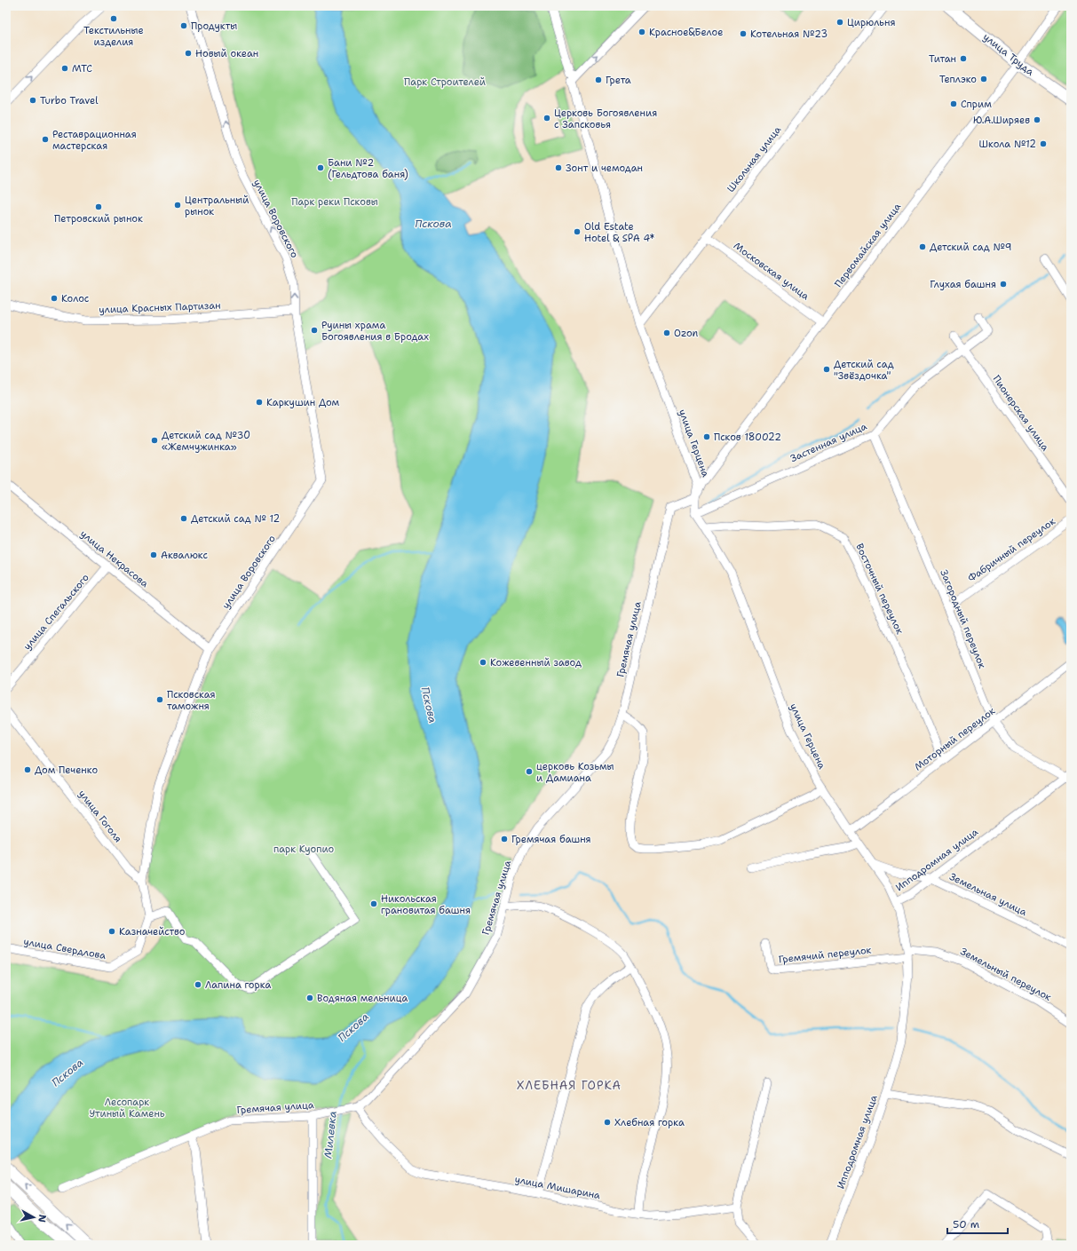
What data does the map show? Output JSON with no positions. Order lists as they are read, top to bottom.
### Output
{
  "streets": {
    "street": [
      "улица Труда",
      "Школьная улица",
      "улица Воровского",
      "Первомайская улица",
      "Московская улица",
      "улица Красных Партизан",
      "Пионерская улица",
      "Застенная улица",
      "улица Герцена",
      "Фабричный переулок",
      "улица Некрасова",
      "Восточный переулок",
      "улица Спегальского",
      "Загородный переулок",
      "Гремячая улица",
      "Моторный переулок",
      "улица Гоголя",
      "Ипподромная улица",
      "Земельная улица",
      "улица Свердлова",
      "Гремячий переулок",
      "Земельный переулок",
      "улица Мишарина"
    ]
  },
  "crossings": [
    ["улица Труда", "Первомайская улица"],
    ["Школьная улица", "Московская улица"],
    ["Школьная улица", "улица Герцена"],
    ["улица Воровского", "улица Красных Партизан"],
    ["улица Воровского", "улица Некрасова"],
    ["улица Воровского", "улица Гоголя"],
    ["улица Воровского", "улица Свердлова"],
    ["Первомайская улица", "Московская улица"],
    ["Первомайская улица", "улица Герцена"],
    ["Первомайская улица", "Гремячая улица"],
    ["Пионерская улица", "Застенная улица"],
    ["Застенная улица", "улица Герцена"],
    ["Застенная улица", "Загородный переулок"],
    ["улица Герцена", "Восточный переулок"],
    ["улица Герцена", "Гремячая улица"],
    ["улица Герцена", "Моторный переулок"],
    ["улица Герцена", "Ипподромная улица"],
    ["улица Герцена", "Земельная улица"],
    ["Фабричный переулок", "Загородный переулок"],
    ["улица Некрасова", "улица Спегальского"],
    ["Восточный переулок", "Моторный переулок"],
    ["Загородный переулок", "Моторный переулок"],
    ["Загородный переулок", "Ипподромная улица"],
    ["Гремячая улица", "улица Мишарина"],
    ["Ипподромная улица", "Земельная улица"],
    ["Ипподромная улица", "Гремячий переулок"],
    ["Ипподромная улица", "Земельный переулок"],
    ["Гремячий переулок", "Земельный переулок"]
  ],
  "districts": ["ХЛЕБНАЯ ГОРКА"],
  "water": ["Пскова", "Милевка"],
  "parks": [
    "Парк Строителей",
    "Парк реки Псковы",
    "парк Куопио",
    "Лесопарк Утиный Камень"
  ],
  "places": [
    "Текстильные изделия",
    "Цирюльня",
    "Продукты",
    "Красное&Белое",
    "Котельная №23",
    "Новый океан",
    "Титан",
    "МТС",
    "Теплэко",
    "Грета",
    "Turbo Travel",
    "Сприм",
    "Церковь Богоявления с Запсковья",
    "Ю.А.Ширяев",
    "Реставрационная мастерская",
    "Школа №12",
    "Бани №2 (Гельдтова баня)",
    "Зонт и чемодан",
    "Центральный рынок",
    "Петровский рынок",
    "Old Estate Hotel & SPA 4*",
    "Детский сад №9",
    "Глухая башня",
    "Колос",
    "Руины храма Богоявления в Бродах",
    "Ozon",
    "Детский сад \"Звёздочка\"",
    "Каркушин Дом",
    "Псков 180022",
    "Детский сад №30 «Жемчужинка»",
    "Детский сад № 12",
    "Аквалюкс",
    "Кожевенный завод",
    "Псковская таможня",
    "Дом Печенко",
    "церковь Козьмы и Дамиана",
    "Гремячая башня",
    "Никольская грановитая башня",
    "Казначейство",
    "Лапина горка",
    "Водяная мельница",
    "Хлебная горка"
  ],
  "scale_bar": "50 m",
  "north": "right"
}
